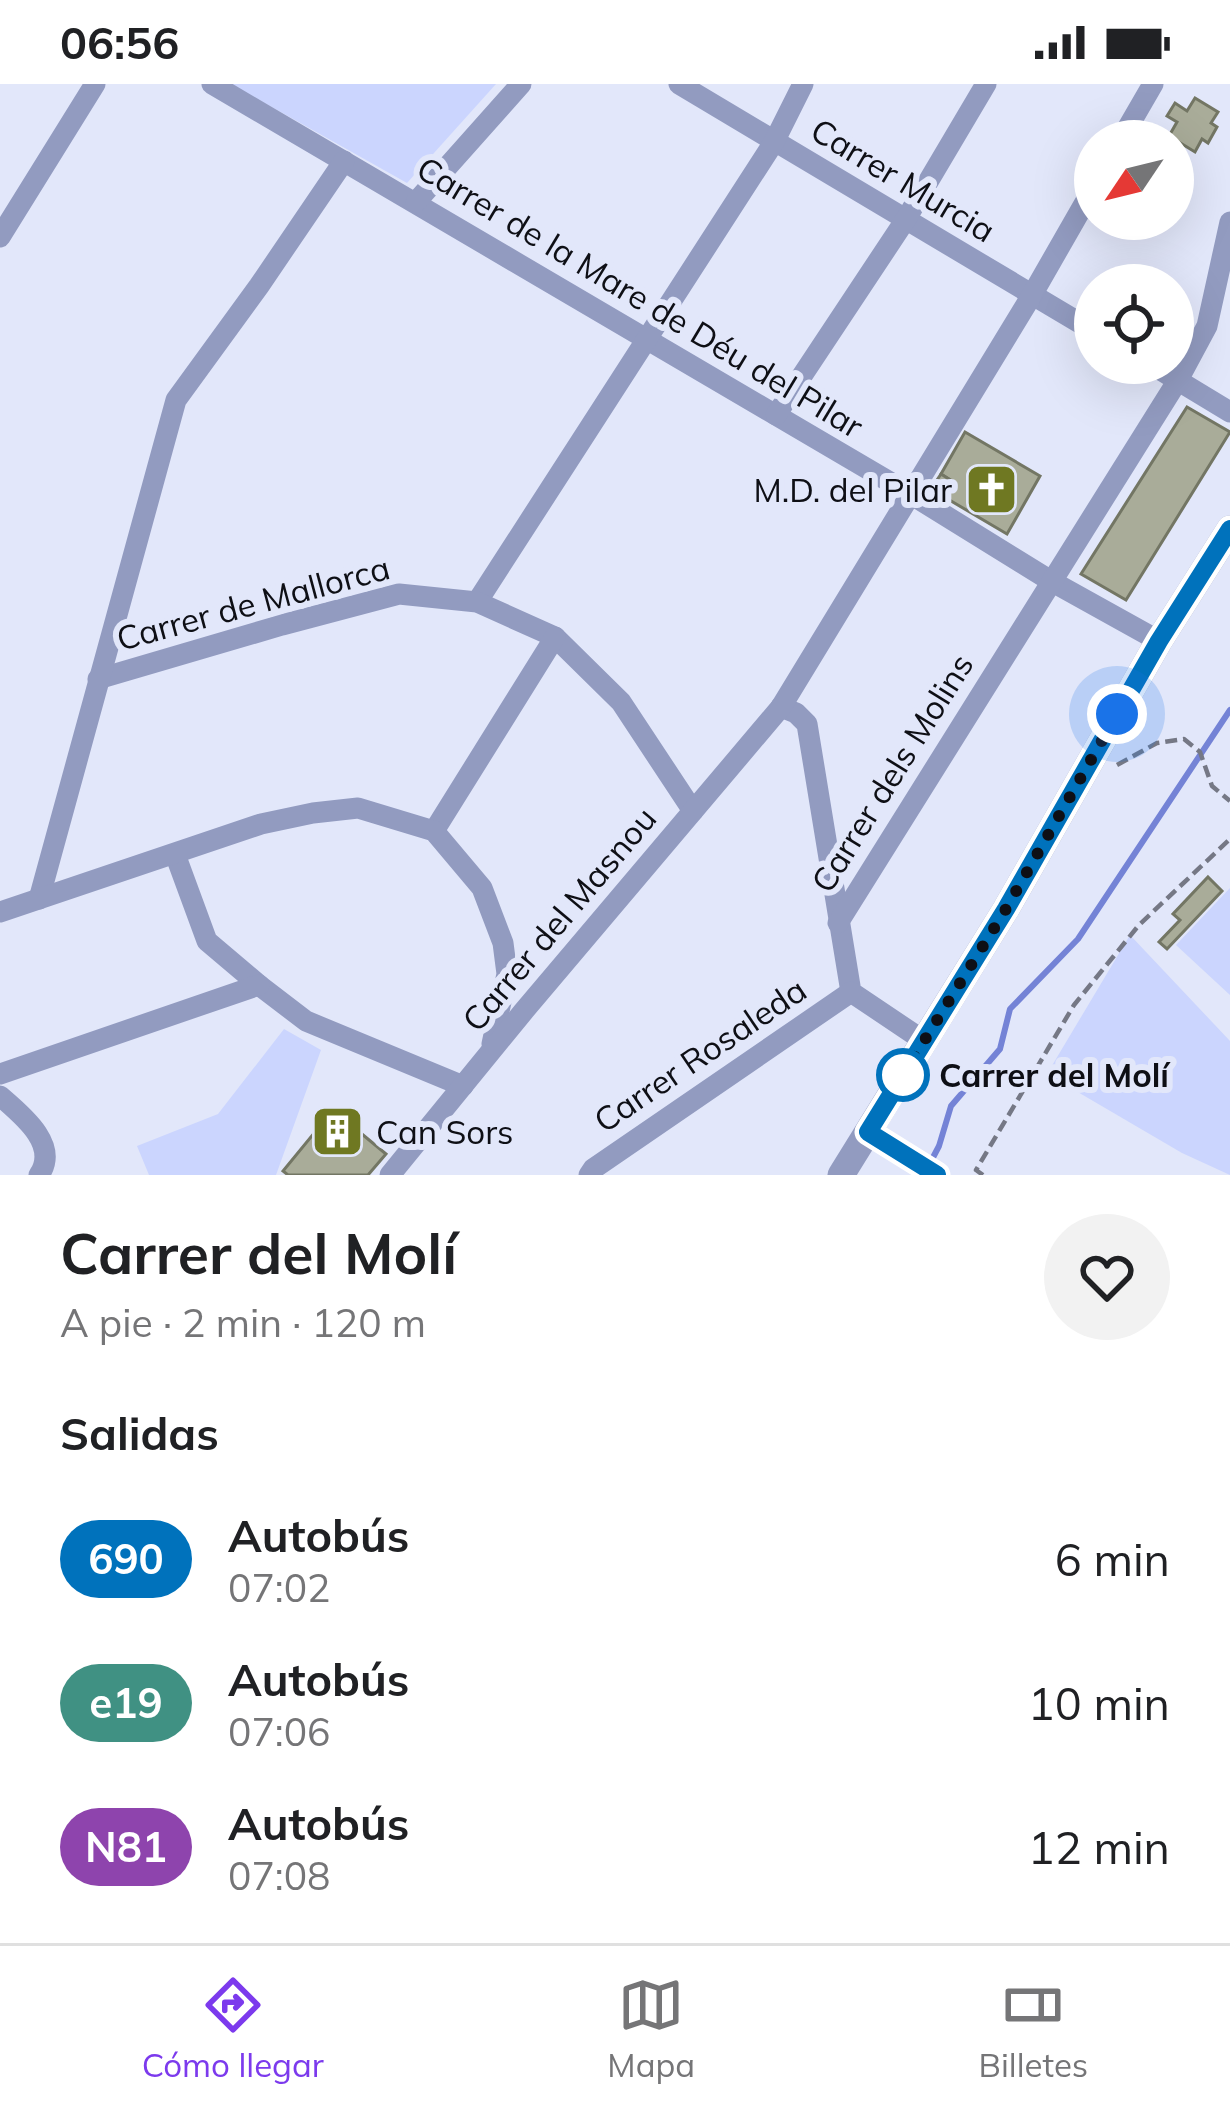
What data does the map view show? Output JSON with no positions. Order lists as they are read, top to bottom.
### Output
{
  "streets": {
    "street": [
      "Carrer Murcia",
      "Carrer de la Mare de Déu del Pilar",
      "Carrer de Mallorca",
      "Carrer dels Molins",
      "Carrer del Masnou",
      "Carrer Rosaleda"
    ]
  },
  "crossings": [
    ["Carrer Murcia", "Carrer del Masnou"],
    ["Carrer de la Mare de Déu del Pilar", "Carrer dels Molins"],
    ["Carrer de la Mare de Déu del Pilar", "Carrer del Masnou"],
    ["Carrer de Mallorca", "Carrer del Masnou"]
  ],
  "places": {
    "church": ["M.D. del Pilar"],
    "other": ["Carrer del Molí"],
    "building": ["Can Sors"]
  },
  "lines": ["bus line 690"],
  "north": "bottom left",
  "page": {
    "status": "06:56",
    "heading": [
      ["Carrer del Molí", "A pie · 2 min · 120 m"],
      "Salidas"
    ],
    "list": [
      {
        "mark": "690",
        "name": "Autobús",
        "note": "07:02",
        "value": "6 min"
      },
      {
        "mark": "e19",
        "name": "Autobús",
        "note": "07:06",
        "value": "10 min"
      },
      {
        "mark": "N81",
        "name": "Autobús",
        "note": "07:08",
        "value": "12 min"
      }
    ],
    "tabs": ["Cómo llegar", "Mapa", "Billetes"]
  }
}
